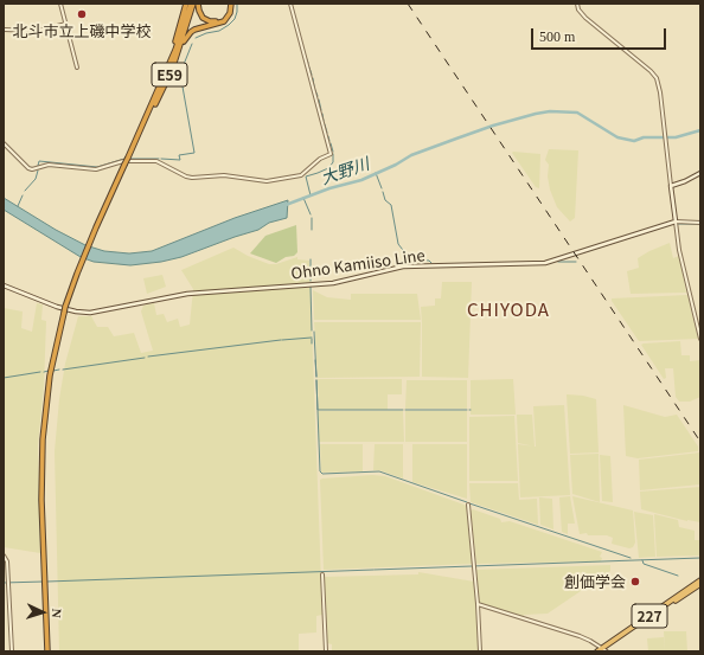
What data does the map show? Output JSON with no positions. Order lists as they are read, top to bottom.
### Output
{
  "streets": {
    "highway": ["E59", "227"],
    "main road": ["Ohno Kamiiso Line"]
  },
  "districts": ["CHIYODA"],
  "water": ["大野川"],
  "places": ["北斗市立上磯中学校", "創価学会"],
  "scale_bar": "500 m",
  "north": "right"
}
